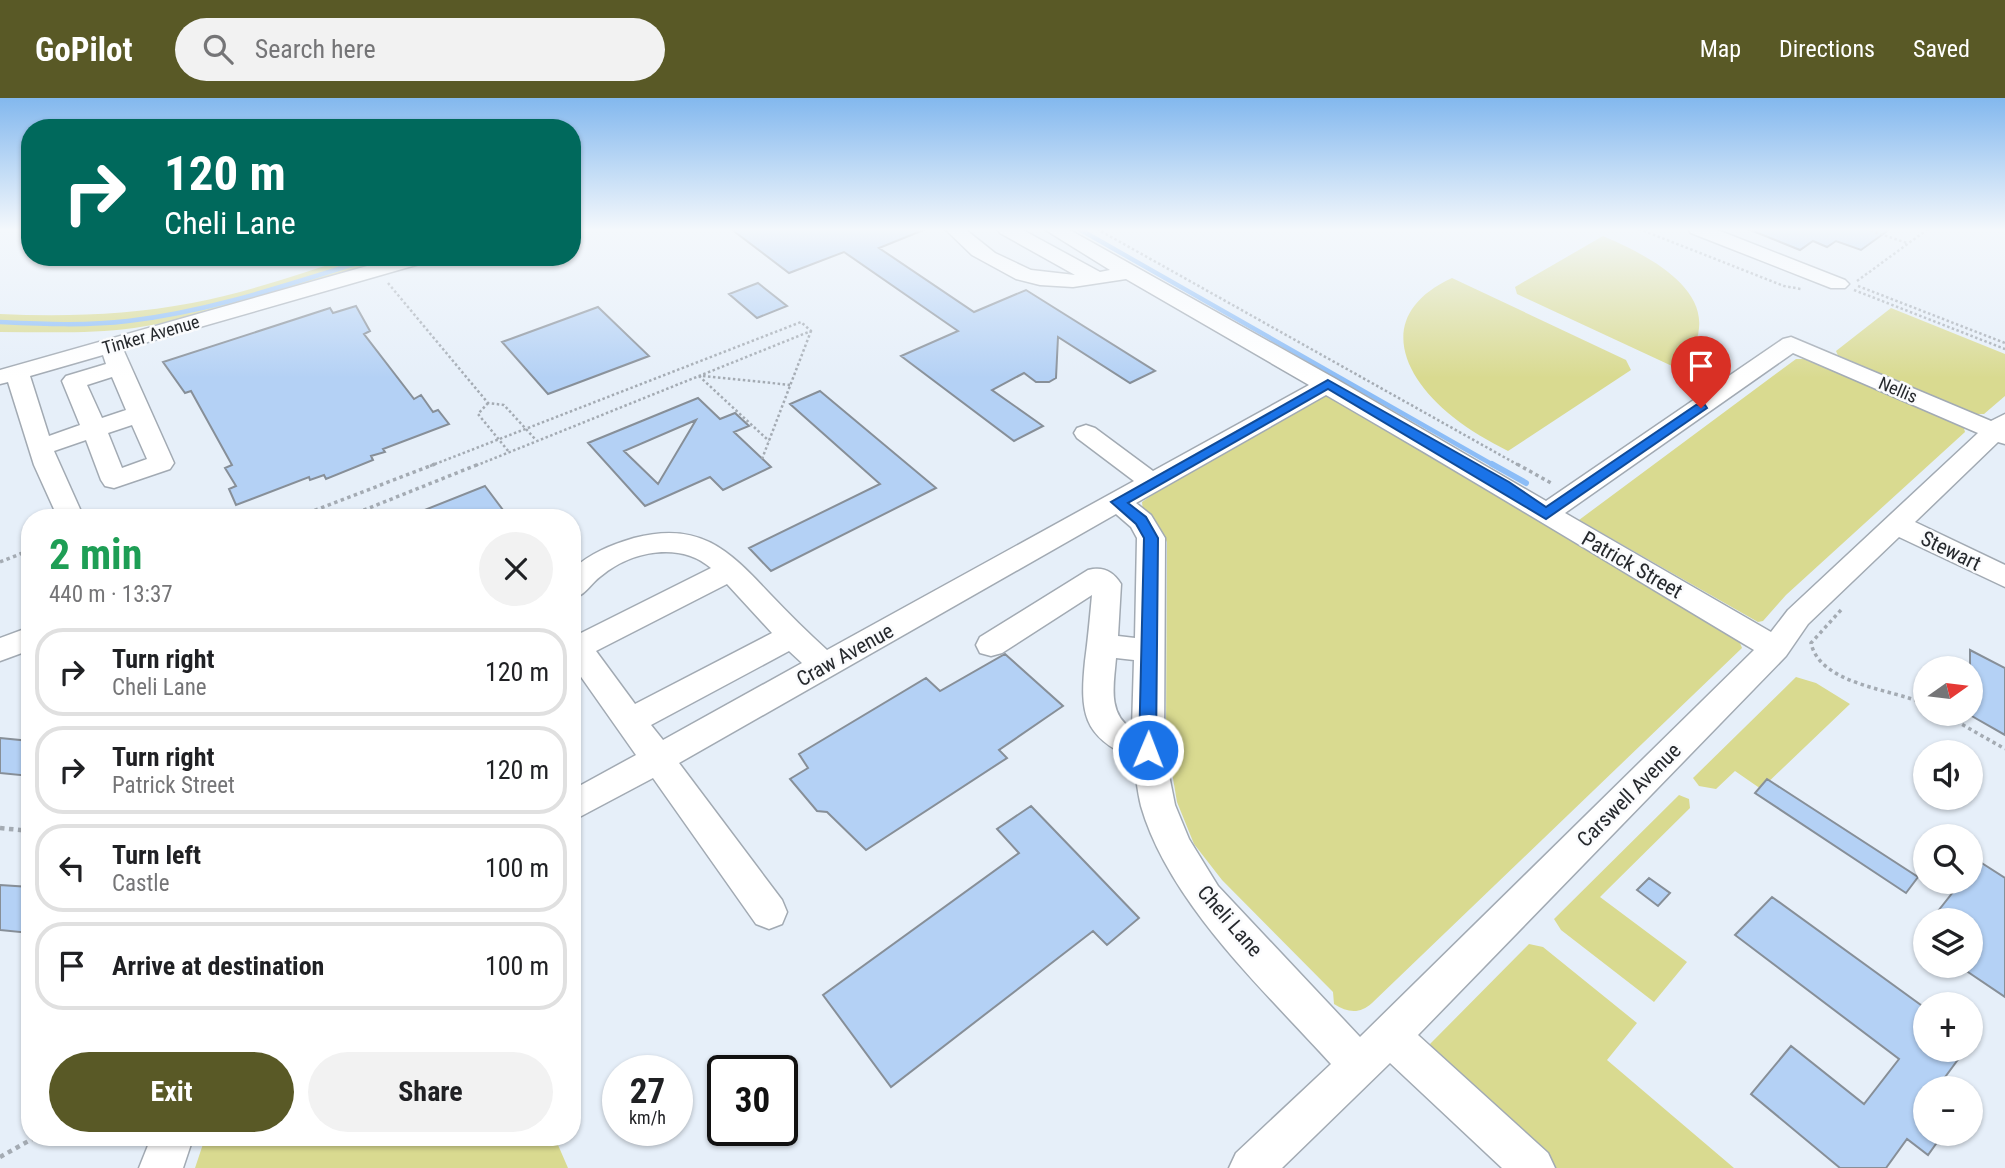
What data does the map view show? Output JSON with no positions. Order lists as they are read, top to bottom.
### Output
{
  "streets": {
    "street": [
      "Tinker Avenue",
      "Nellis",
      "Stewart",
      "Patrick Street",
      "Craw Avenue",
      "Carswell Avenue",
      "Cheli Lane"
    ]
  },
  "crossings": [
    ["Nellis", "Patrick Street"],
    ["Nellis", "Carswell Avenue"],
    ["Stewart", "Carswell Avenue"],
    ["Patrick Street", "Carswell Avenue"],
    ["Craw Avenue", "Cheli Lane"],
    ["Carswell Avenue", "Cheli Lane"]
  ],
  "north": "right",
  "page": {
    "header": "GoPilot",
    "search": "Search here",
    "nav": ["Map", "Directions", "Saved"],
    "turn": ["120 m", "Cheli Lane"],
    "heading": ["2 min", "440 m · 13:37"],
    "list": [
      {
        "name": "Turn right",
        "note": "Cheli Lane",
        "value": "120 m"
      },
      {
        "name": "Turn right",
        "note": "Patrick Street",
        "value": "120 m"
      },
      {
        "name": "Turn left",
        "note": "Castle",
        "value": "100 m"
      },
      {
        "name": "Arrive at destination",
        "value": "100 m"
      }
    ],
    "map_buttons": ["+", "−"],
    "buttons": ["Exit", "Share"],
    "speed": "27 km/h",
    "limit": "30"
  }
}
